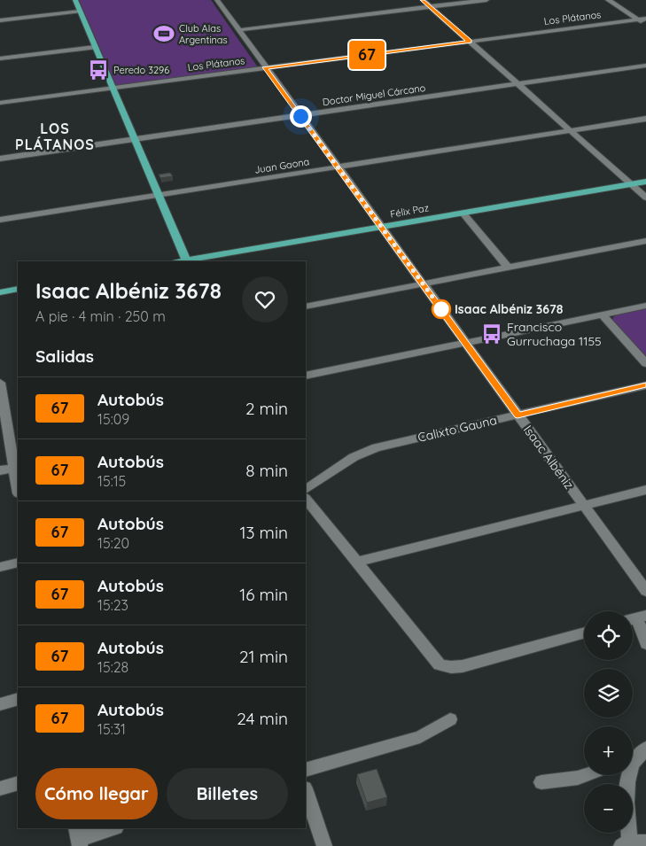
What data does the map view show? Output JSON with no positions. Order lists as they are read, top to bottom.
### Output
{
  "streets": {
    "main road": ["Félix Paz"],
    "street": [
      "Los Plátanos",
      "Doctor Miguel Cárcano",
      "Juan Gaona",
      "Calixto Gauna",
      "Isaac Albéniz"
    ]
  },
  "crossings": [
    ["Los Plátanos", "Isaac Albéniz"],
    ["Doctor Miguel Cárcano", "Isaac Albéniz"],
    ["Juan Gaona", "Isaac Albéniz"],
    ["Félix Paz", "Isaac Albéniz"],
    ["Calixto Gauna", "Isaac Albéniz"]
  ],
  "districts": ["LOS PLÁTANOS"],
  "places": {
    "sports": ["Club Alas Argentinas"],
    "bus stop": ["Peredo 3296", "Francisco Gurruchaga 1155"],
    "other": ["Isaac Albéniz 3678"]
  },
  "lines": ["bus line 67"],
  "page": {
    "on_map": "67",
    "heading": [
      ["Isaac Albéniz 3678", "A pie · 4 min · 250 m"],
      "Salidas"
    ],
    "list": [
      {
        "mark": "67",
        "name": "Autobús",
        "note": "15:09",
        "value": "2 min"
      },
      {
        "mark": "67",
        "name": "Autobús",
        "note": "15:15",
        "value": "8 min"
      },
      {
        "mark": "67",
        "name": "Autobús",
        "note": "15:20",
        "value": "13 min"
      },
      {
        "mark": "67",
        "name": "Autobús",
        "note": "15:23",
        "value": "16 min"
      },
      {
        "mark": "67",
        "name": "Autobús",
        "note": "15:28",
        "value": "21 min"
      },
      {
        "mark": "67",
        "name": "Autobús",
        "note": "15:31",
        "value": "24 min"
      }
    ],
    "map_buttons": ["+", "−"],
    "buttons": ["Cómo llegar", "Billetes"]
  }
}
